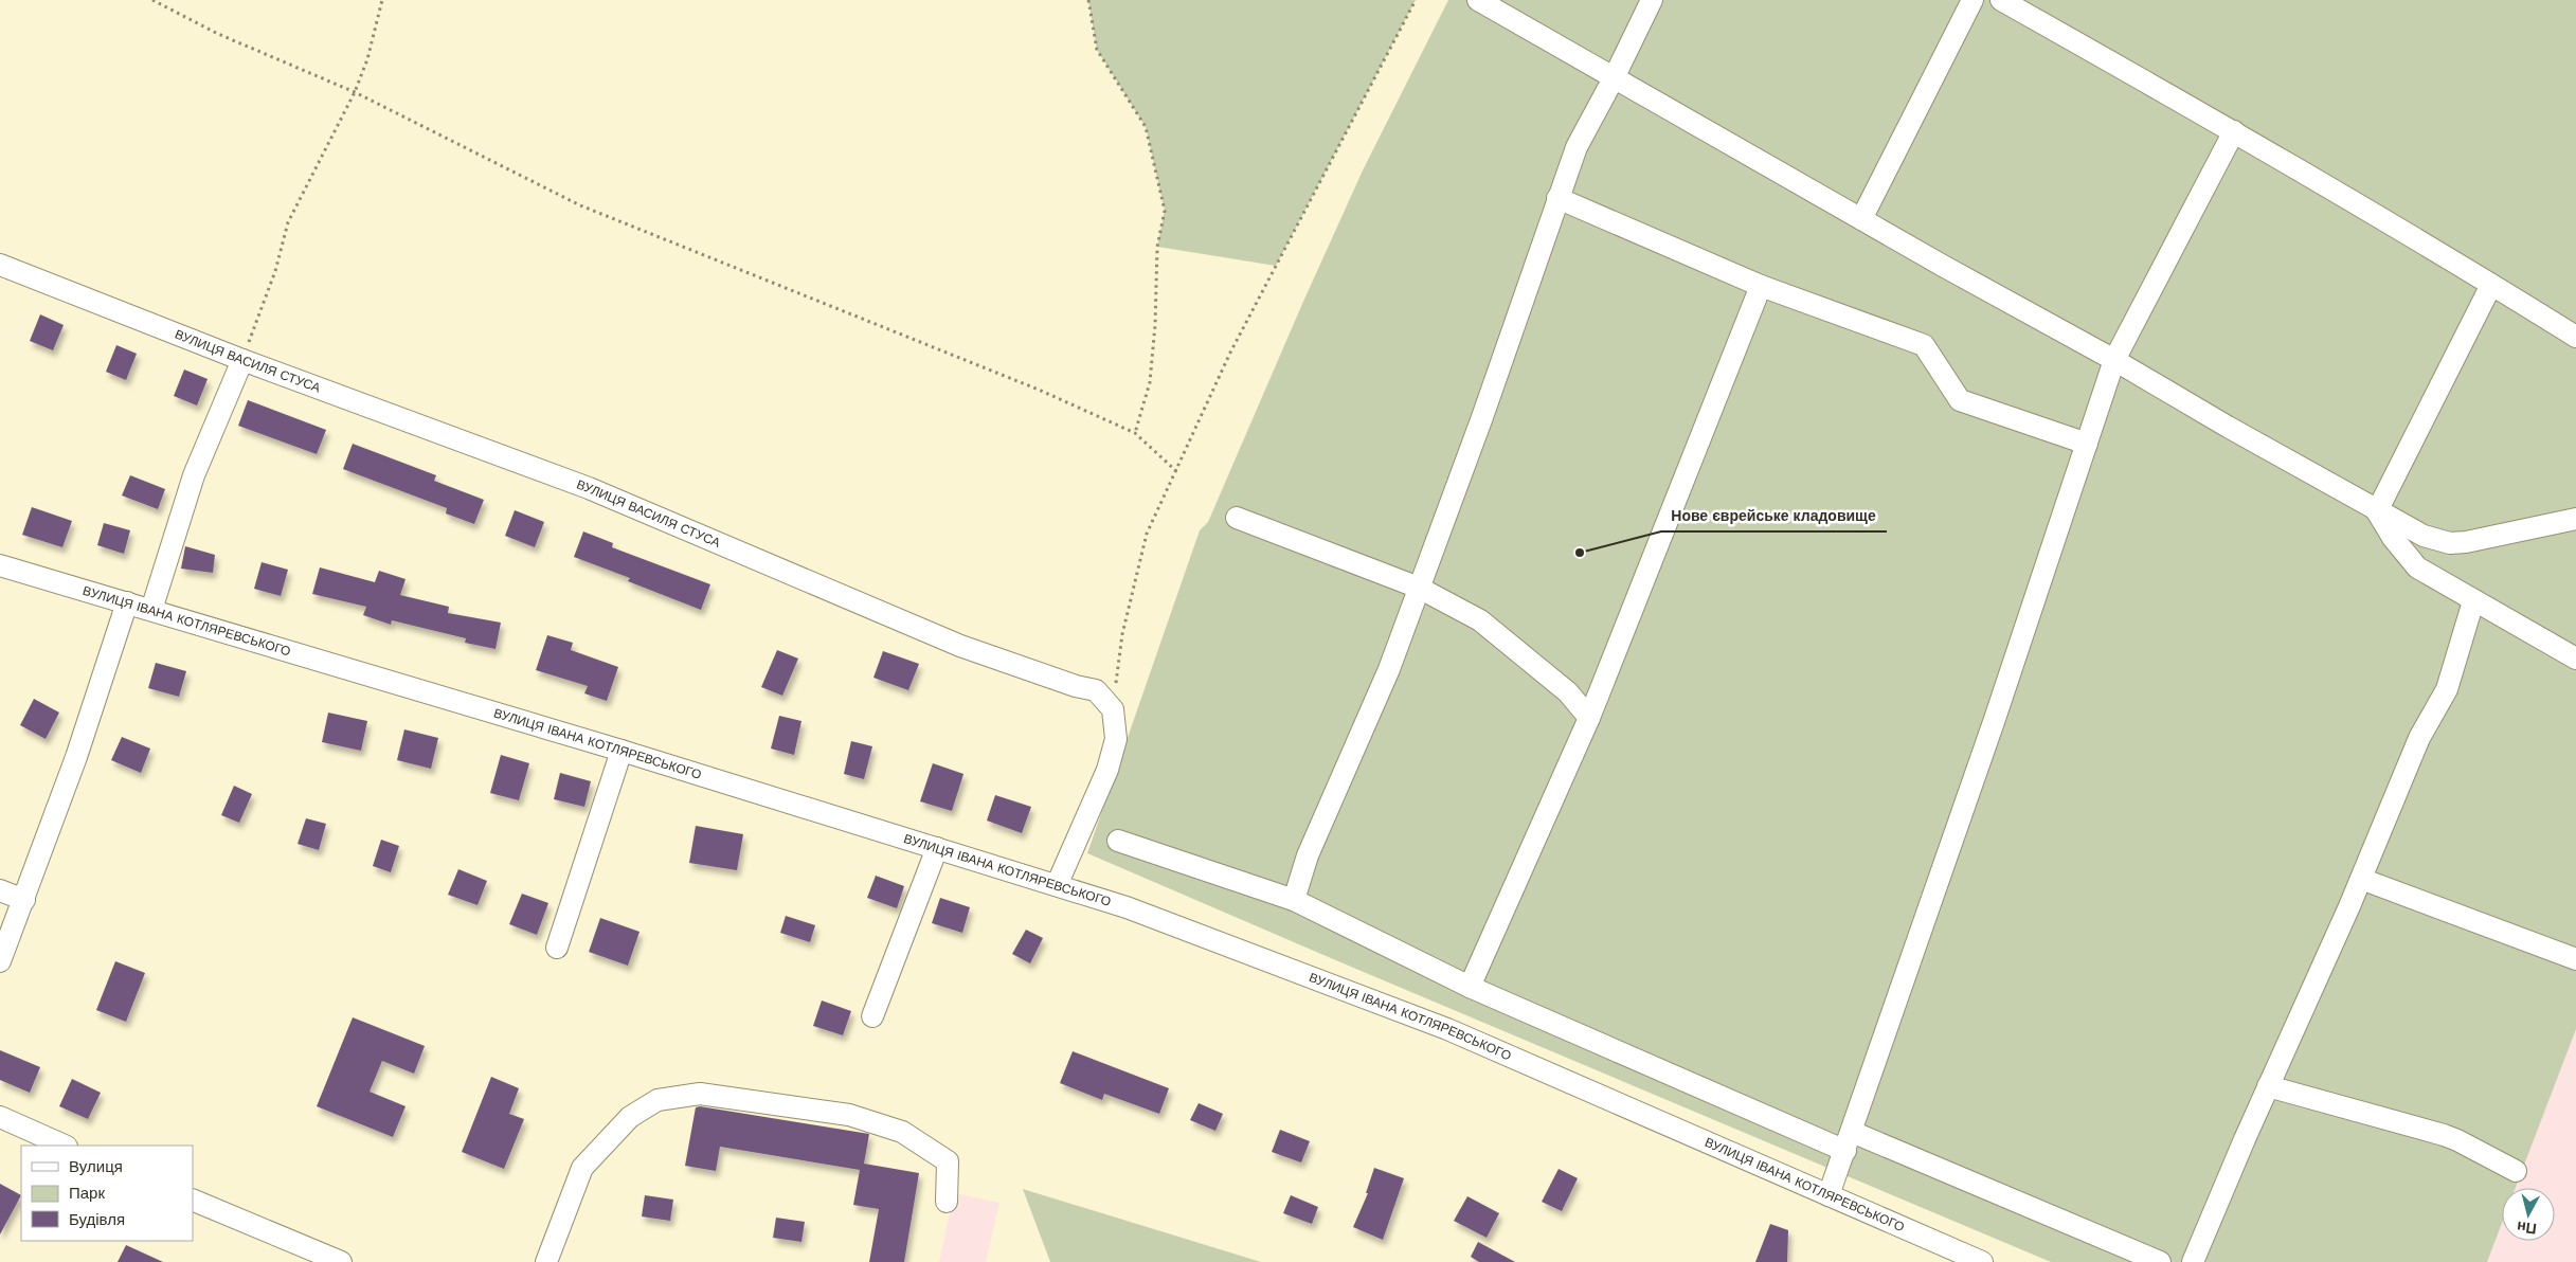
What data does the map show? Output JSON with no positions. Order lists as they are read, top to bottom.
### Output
{
  "streets": {
    "street": ["ВУЛИЦЯ ВАСИЛЯ СТУСА", "ВУЛИЦЯ ІВАНА КОТЛЯРЕВСЬКОГО"]
  },
  "places": ["Нове єврейське кладовище"],
  "legend": ["Вулиця", "Парк", "Будівля"],
  "north": "bottom"
}
